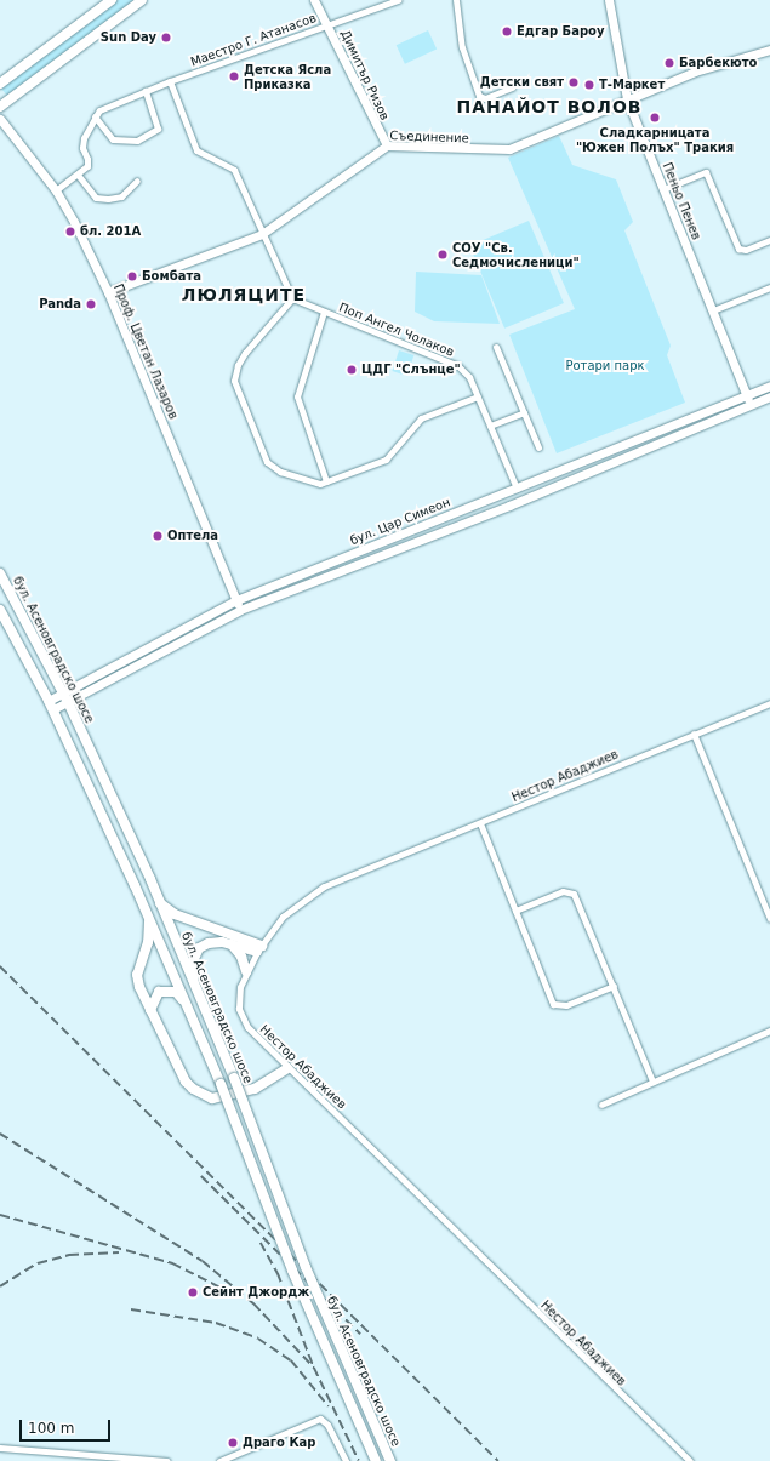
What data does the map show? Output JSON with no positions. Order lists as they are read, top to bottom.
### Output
{
  "streets": {
    "main road": ["бул. Асеновградско шосе"],
    "street": [
      "Маестро Г. Атанасов",
      "Димитър Ризов",
      "Съединение",
      "Пеньо Пенев",
      "Поп Ангел Чолаков",
      "Проф. Цветан Лазаров",
      "бул. Цар Симеон",
      "Нестор Абаджиев"
    ]
  },
  "crossings": [
    ["Маестро Г. Атанасов", "Димитър Ризов"],
    ["Димитър Ризов", "Съединение"],
    ["Съединение", "Пеньо Пенев"],
    ["Съединение", "Проф. Цветан Лазаров"],
    ["Пеньо Пенев", "бул. Цар Симеон"],
    ["Поп Ангел Чолаков", "бул. Цар Симеон"],
    ["Проф. Цветан Лазаров", "бул. Цар Симеон"],
    ["бул. Цар Симеон", "бул. Асеновградско шосе"]
  ],
  "districts": ["ПАНАЙОТ ВОЛОВ", "ЛЮЛЯЦИТЕ"],
  "parks": ["Ротари парк"],
  "places": [
    "Едгар Бароу",
    "Sun Day",
    "Барбекюто",
    "Детска Ясла Приказка",
    "Детски свят",
    "Т-Маркет",
    "Сладкарницата \"Южен Полъх\" Тракия",
    "бл. 201А",
    "СОУ \"Св. Седмочисленици\"",
    "Бомбата",
    "Panda",
    "ЦДГ \"Слънце\"",
    "Оптела",
    "Сейнт Джордж",
    "Драго Кар"
  ],
  "scale_bar": "100 m"
}
